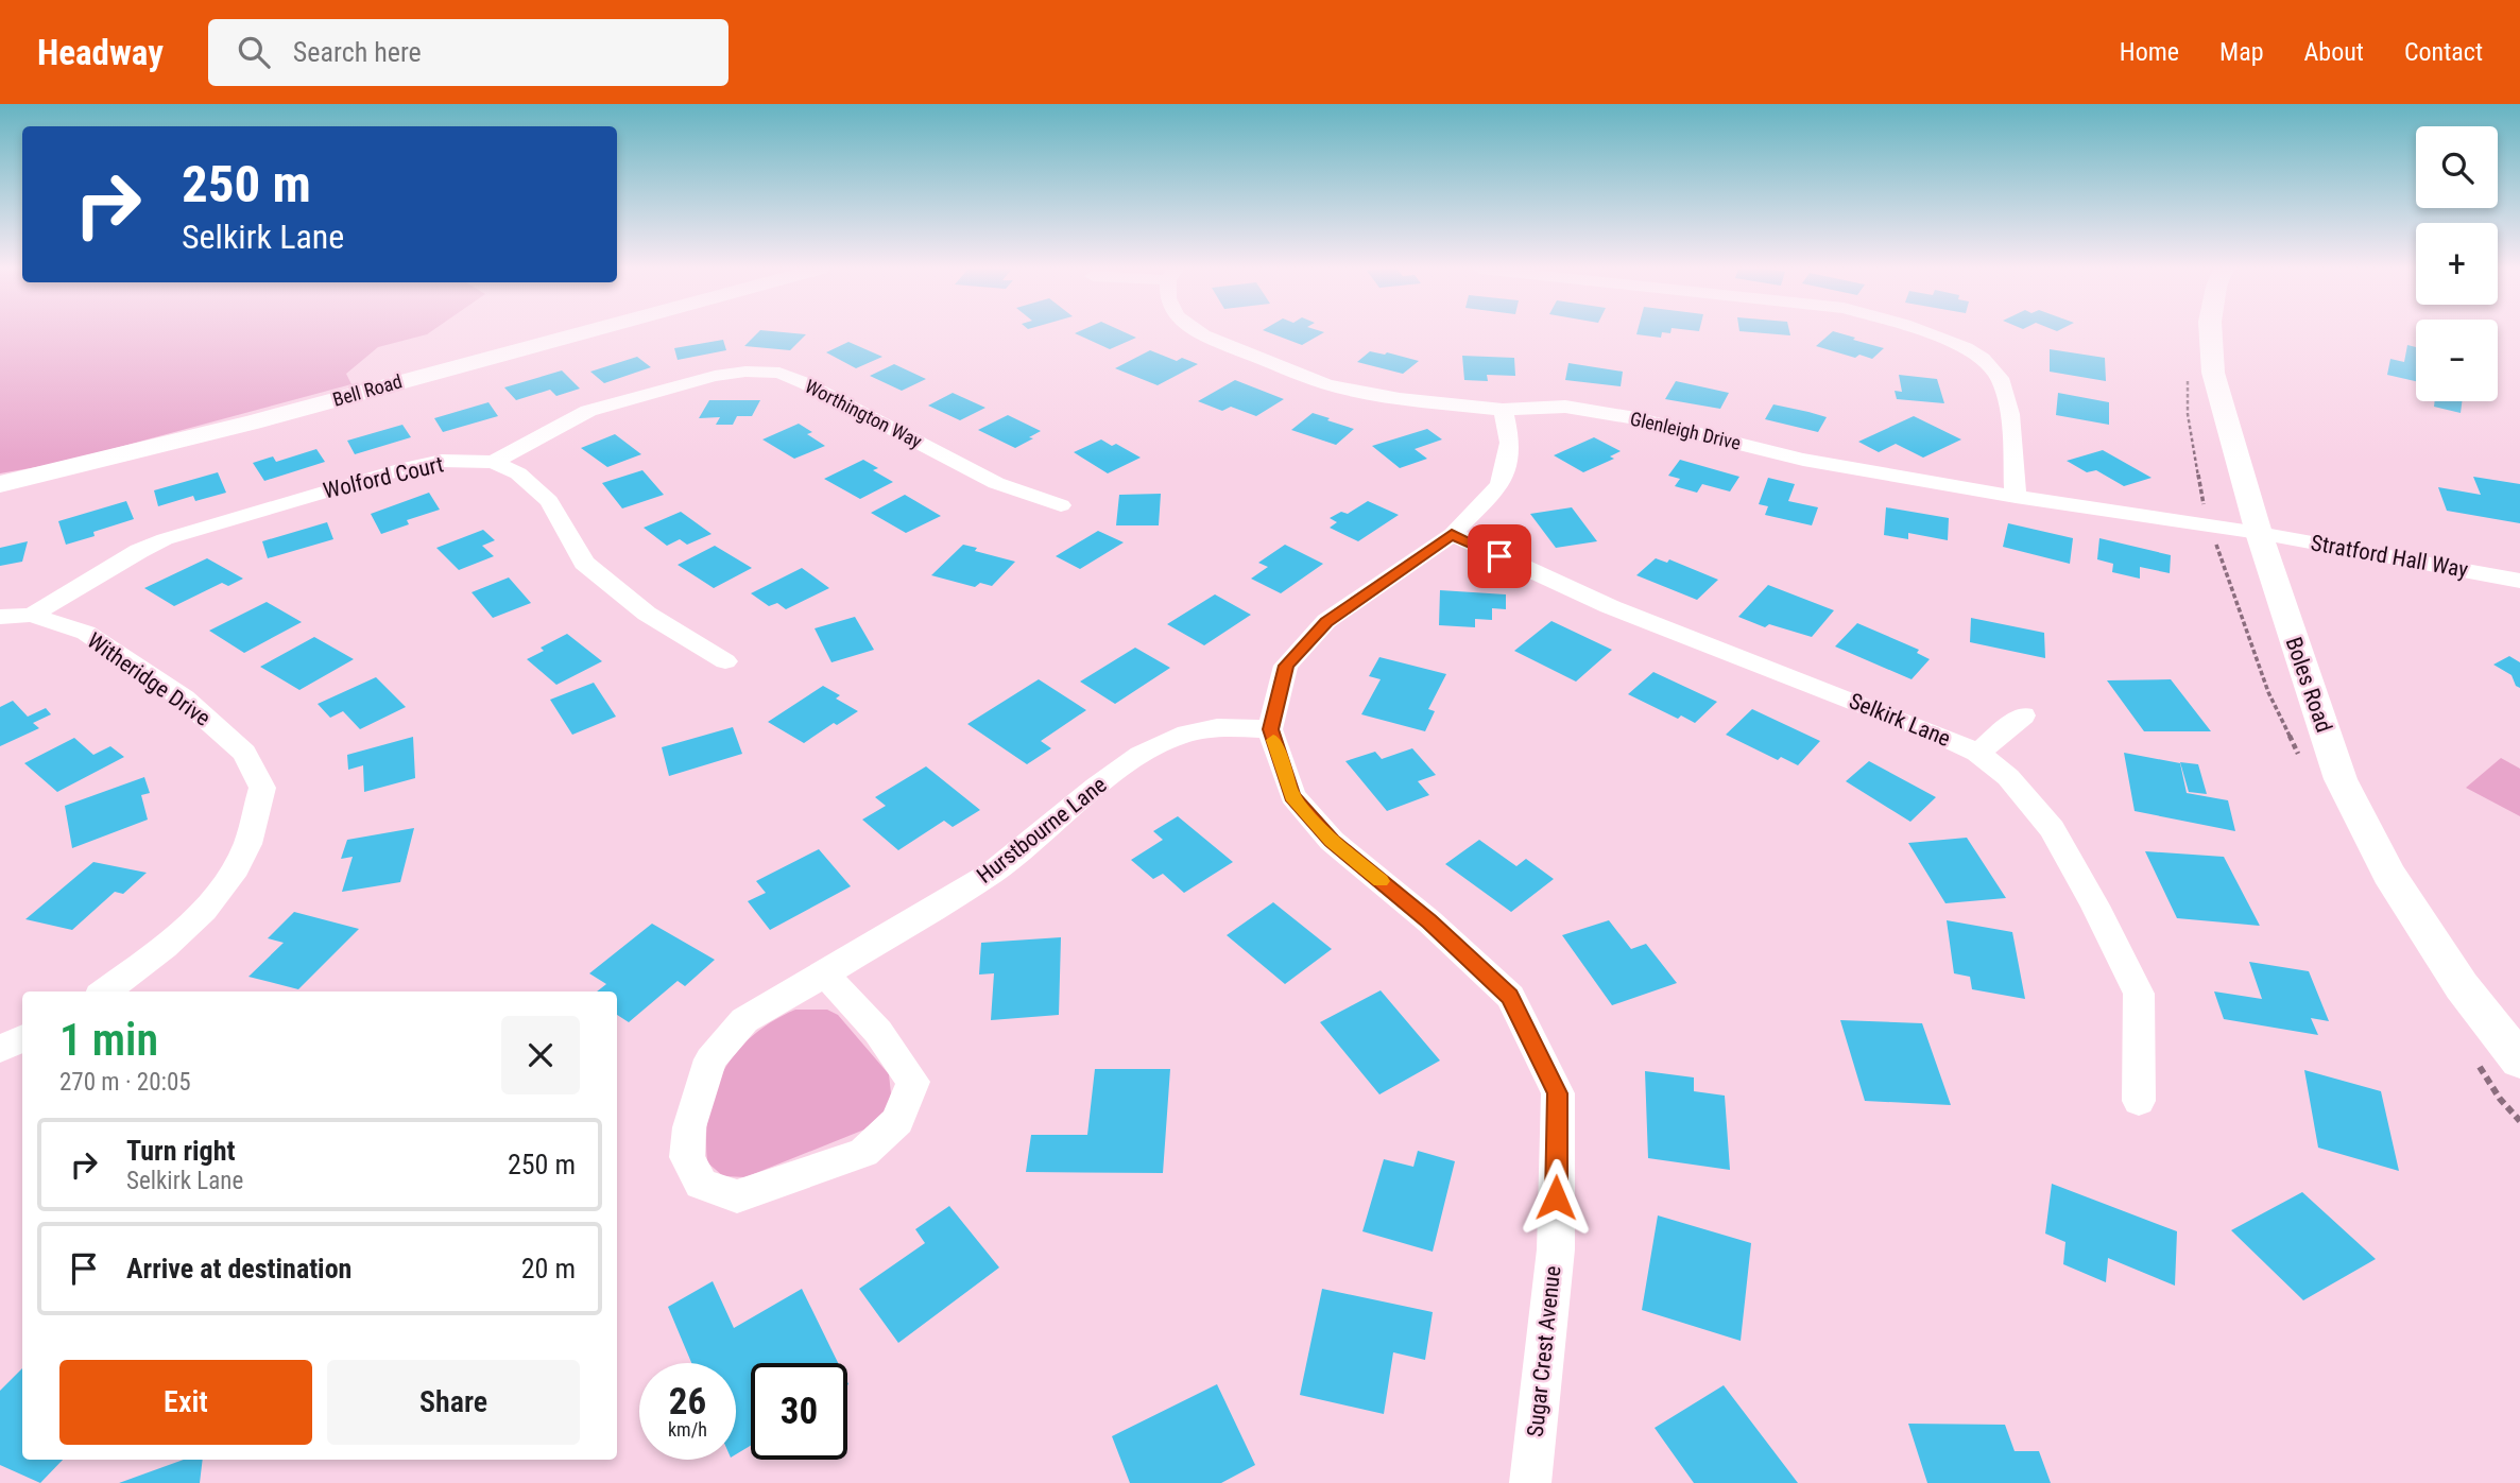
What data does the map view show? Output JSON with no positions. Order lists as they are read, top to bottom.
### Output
{
  "streets": {
    "street": [
      "Bell Road",
      "Worthington Way",
      "Glenleigh Drive",
      "Wolford Court",
      "Stratford Hall Way",
      "Witheridge Drive",
      "Boles Road",
      "Selkirk Lane",
      "Hurstbourne Lane",
      "Sugar Crest Avenue"
    ]
  },
  "crossings": [
    ["Worthington Way", "Wolford Court"],
    ["Glenleigh Drive", "Stratford Hall Way"],
    ["Glenleigh Drive", "Boles Road"],
    ["Wolford Court", "Witheridge Drive"],
    ["Stratford Hall Way", "Boles Road"],
    ["Hurstbourne Lane", "Sugar Crest Avenue"]
  ],
  "page": {
    "header": "Headway",
    "search": "Search here",
    "nav": [
      "Home",
      "Map",
      "About",
      "Contact"
    ],
    "map_buttons": ["+", "−"],
    "turn": ["250 m", "Selkirk Lane"],
    "heading": ["1 min", "270 m · 20:05"],
    "list": [
      {
        "name": "Turn right",
        "note": "Selkirk Lane",
        "value": "250 m"
      },
      {
        "name": "Arrive at destination",
        "value": "20 m"
      }
    ],
    "buttons": ["Exit", "Share"],
    "speed": "26 km/h",
    "limit": "30"
  }
}
